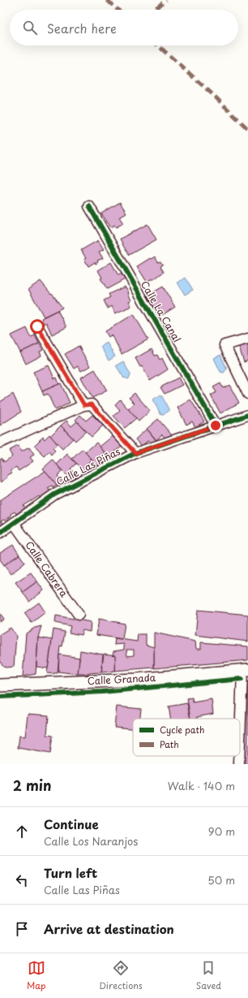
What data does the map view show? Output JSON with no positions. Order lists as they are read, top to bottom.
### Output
{
  "streets": {
    "street": [
      "Calle La Canal",
      "Calle Las Piñas",
      "Calle Cabrera",
      "Calle Granada"
    ]
  },
  "crossings": [
    ["Calle La Canal", "Calle Las Piñas"],
    ["Calle Las Piñas", "Calle Cabrera"]
  ],
  "legend": ["Cycle path", "Path"],
  "page": {
    "search": "Search here",
    "heading": ["2 min", "Walk · 140 m"],
    "list": [
      ["Continue", "Calle Los Naranjos", "90 m"],
      ["Turn left", "Calle Las Piñas", "50 m"],
      "Arrive at destination"
    ],
    "nav": ["Map", "Directions", "Saved"]
  }
}
